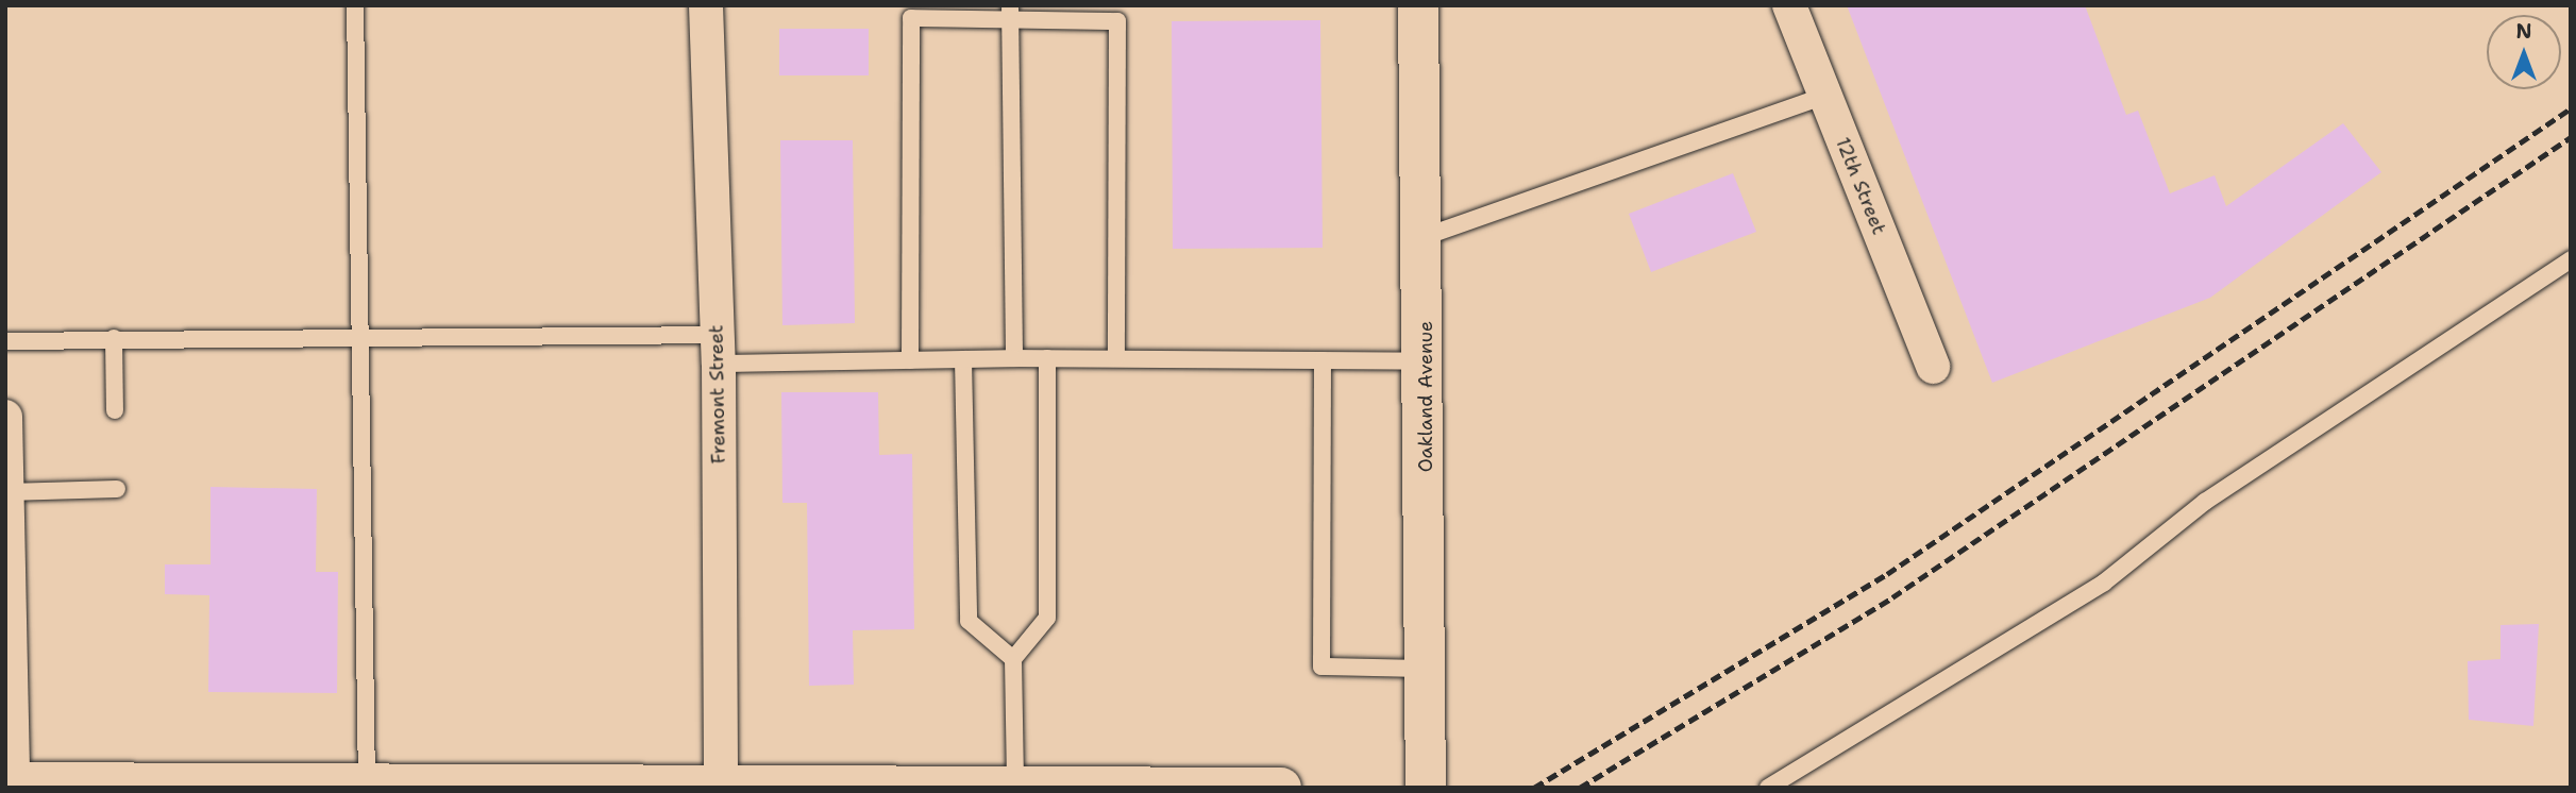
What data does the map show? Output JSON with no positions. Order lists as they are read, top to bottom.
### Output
{
  "streets": {
    "street": ["12th Street", "Fremont Street", "Oakland Avenue"]
  },
  "north": "top"
}
